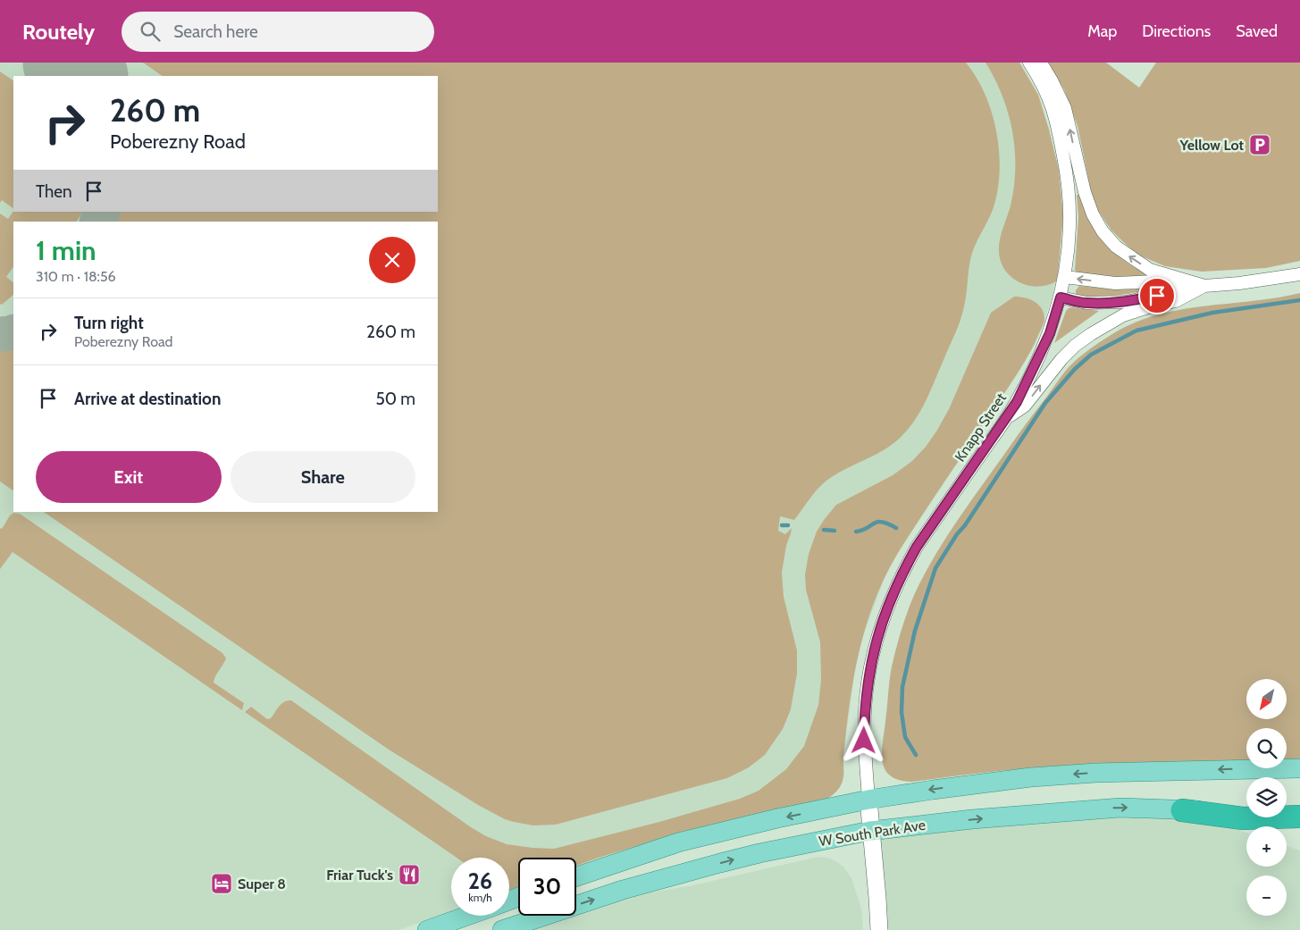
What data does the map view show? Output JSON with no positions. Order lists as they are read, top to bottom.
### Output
{
  "streets": {
    "main road": ["W South Park Ave"],
    "street": ["Knapp Street"]
  },
  "places": {
    "parking": ["Yellow Lot"],
    "restaurant": ["Friar Tuck's"],
    "hotel": ["Super 8"]
  },
  "north": "bottom left",
  "page": {
    "header": "Routely",
    "search": "Search here",
    "nav": ["Map", "Directions", "Saved"],
    "turn": ["260 m", "Poberezny Road"],
    "then": "Then",
    "heading": ["1 min", "310 m · 18:56"],
    "list": [
      {
        "name": "Turn right",
        "note": "Poberezny Road",
        "value": "260 m"
      },
      {
        "name": "Arrive at destination",
        "value": "50 m"
      }
    ],
    "buttons": ["Exit", "Share"],
    "map_buttons": ["+", "−"],
    "speed": "26 km/h",
    "limit": "30"
  }
}
